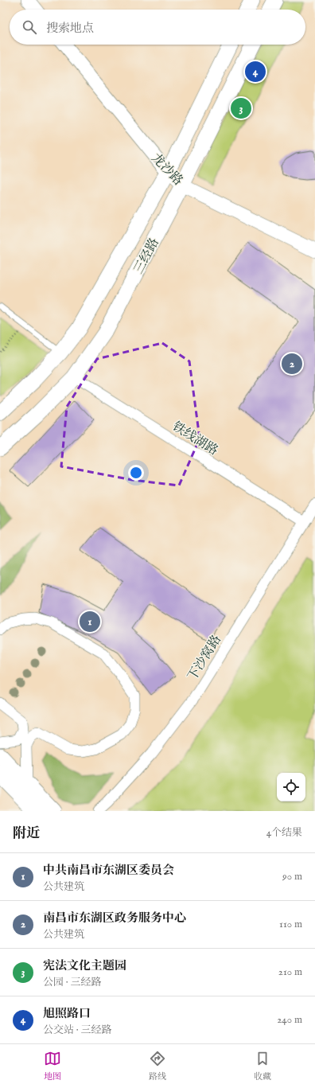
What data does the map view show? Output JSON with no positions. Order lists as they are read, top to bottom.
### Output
{
  "streets": {
    "main road": ["三经路"],
    "street": ["龙沙路", "铁线湖路", "下沙窝路"]
  },
  "crossings": [
    ["龙沙路", "三经路"],
    ["三经路", "铁线湖路"],
    ["铁线湖路", "下沙窝路"]
  ],
  "page": {
    "search": "搜索地点",
    "pins": [
      "4",
      "3",
      "2",
      "1"
    ],
    "heading": ["附近", "4个结果"],
    "list": [
      {
        "mark": "1",
        "name": "中共南昌市东湖区委员会",
        "note": "公共建筑",
        "value": "90 m"
      },
      {
        "mark": "2",
        "name": "南昌市东湖区政务服务中心",
        "note": "公共建筑",
        "value": "110 m"
      },
      {
        "mark": "3",
        "name": "宪法文化主题园",
        "note": "公园 · 三经路",
        "value": "210 m"
      },
      {
        "mark": "4",
        "name": "旭照路口",
        "note": "公交站 · 三经路",
        "value": "240 m"
      }
    ],
    "nav": ["地图", "路线", "收藏"]
  }
}
